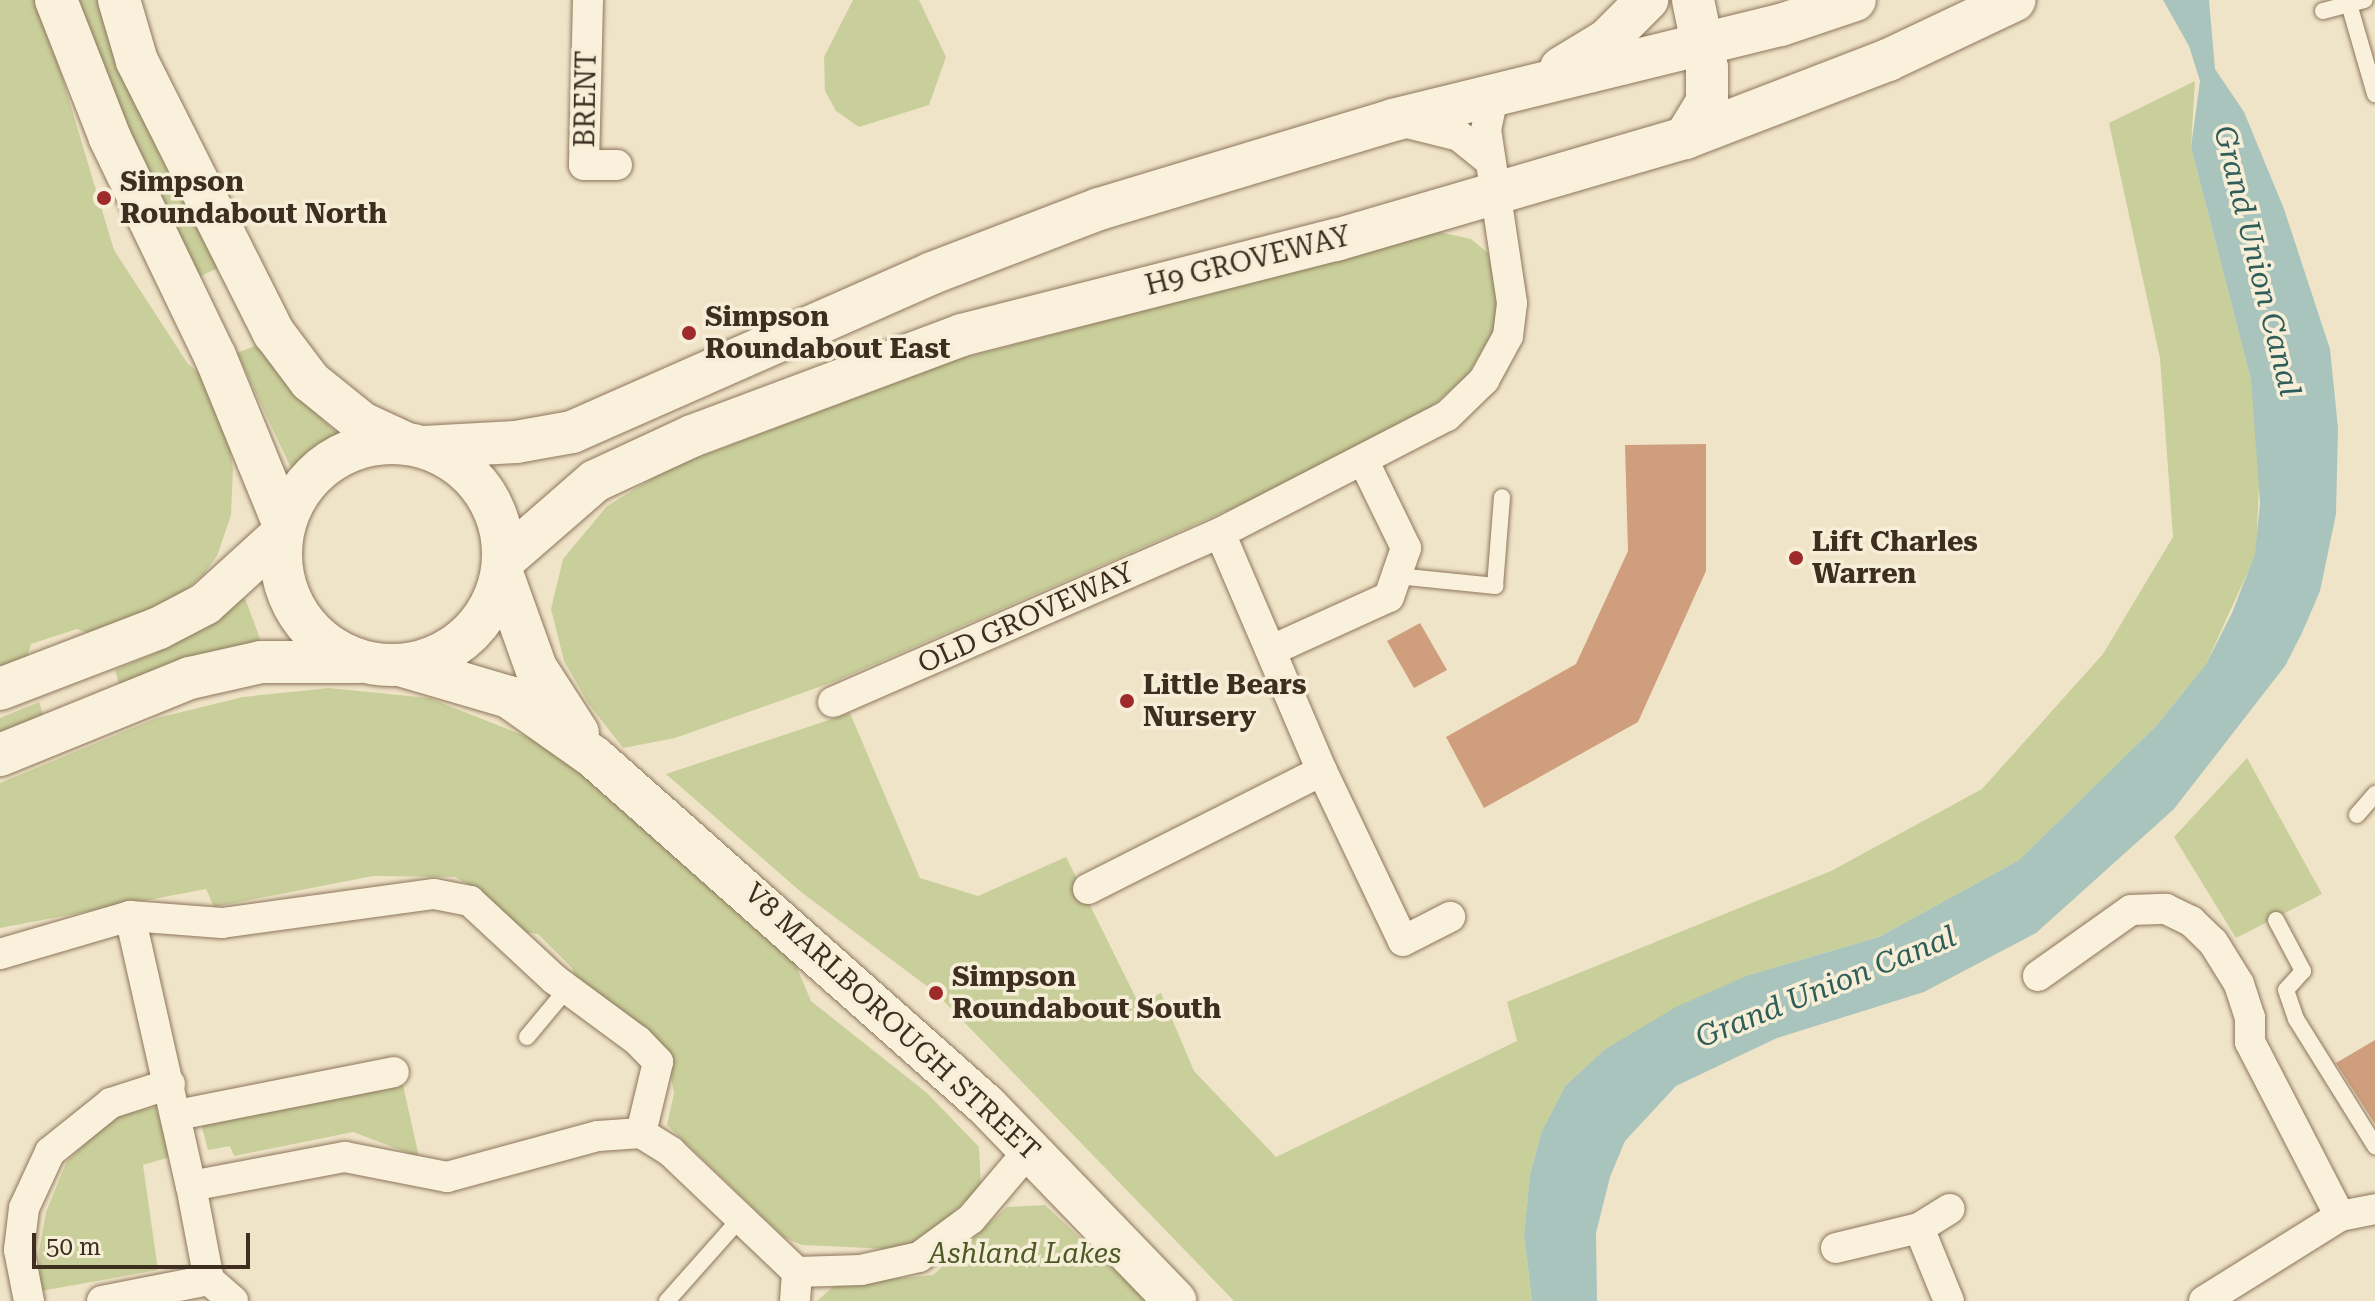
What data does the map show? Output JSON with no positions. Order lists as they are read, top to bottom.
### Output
{
  "streets": {
    "street": [
      "BRENT",
      "H9 GROVEWAY",
      "OLD GROVEWAY",
      "V8 MARLBOROUGH STREET"
    ]
  },
  "crossings": [
    ["H9 GROVEWAY", "OLD GROVEWAY"],
    ["H9 GROVEWAY", "V8 MARLBOROUGH STREET"]
  ],
  "water": ["Grand Union Canal"],
  "parks": ["Ashland Lakes"],
  "places": [
    "Simpson Roundabout North",
    "Simpson Roundabout East",
    "Lift Charles Warren",
    "Little Bears Nursery",
    "Simpson Roundabout South"
  ],
  "scale_bar": "50 m"
}
